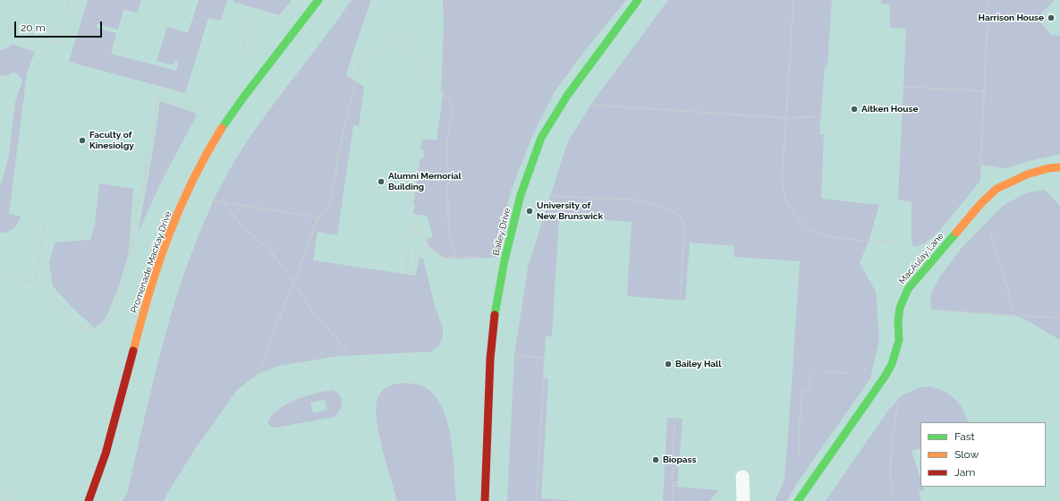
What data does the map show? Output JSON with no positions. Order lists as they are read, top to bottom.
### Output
{
  "streets": {
    "street": ["Bailey Drive", "MacAulay Lane", "Promenade MacKay Drive"]
  },
  "places": [
    "Harrison House",
    "Aitken House",
    "Faculty of Kinesiolgy",
    "Alumni Memorial Building",
    "University of New Brunswick",
    "Bailey Hall",
    "Biopass"
  ],
  "legend": ["Fast", "Slow", "Jam"],
  "scale_bar": "20 m"
}
